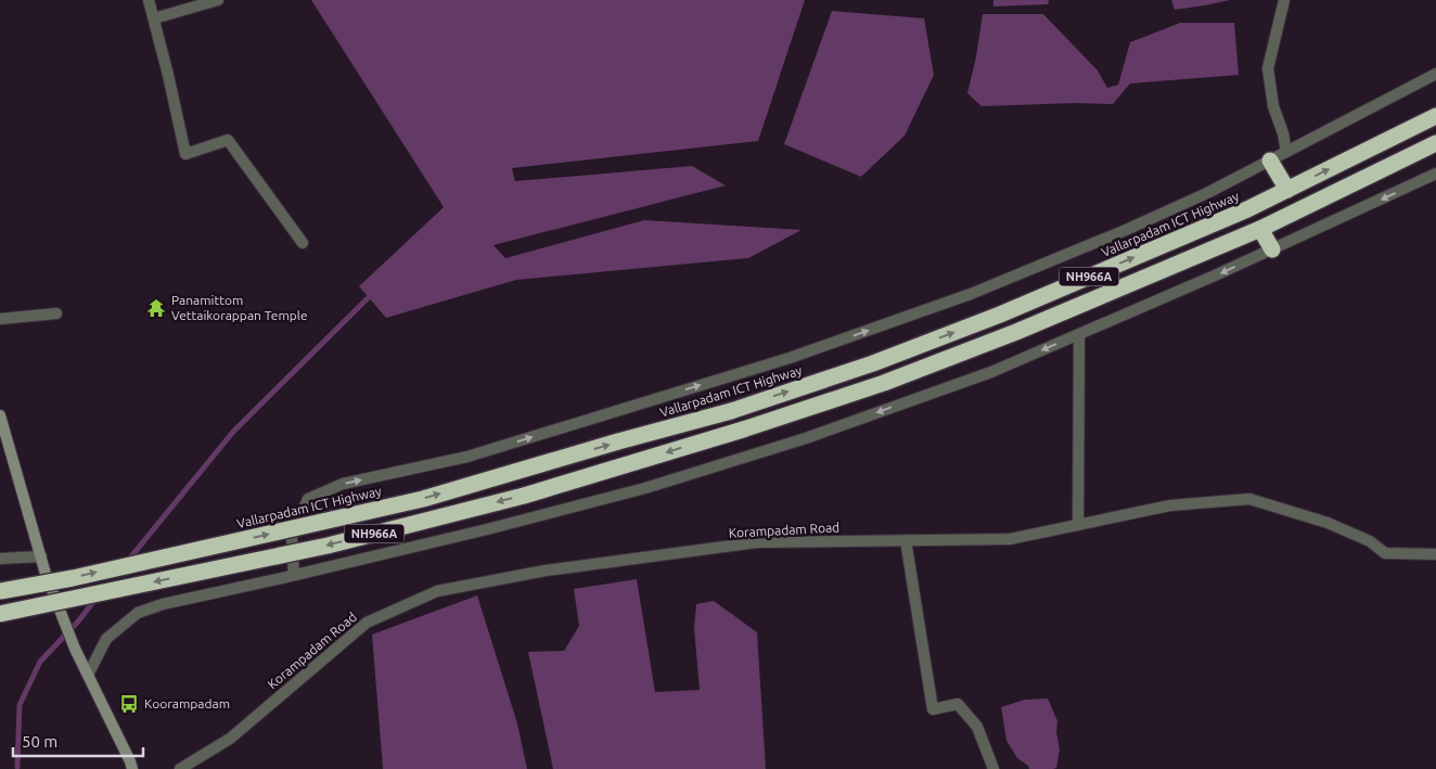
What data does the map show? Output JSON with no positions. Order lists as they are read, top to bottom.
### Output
{
  "streets": {
    "highway": ["Vallarpadam ICT Highway", "NH966A"],
    "street": ["Korampadam Road"]
  },
  "places": {
    "temple": ["Panamittom Vettaikorappan Temple"],
    "bus stop": ["Koorampadam"]
  },
  "scale_bar": "50 m"
}
